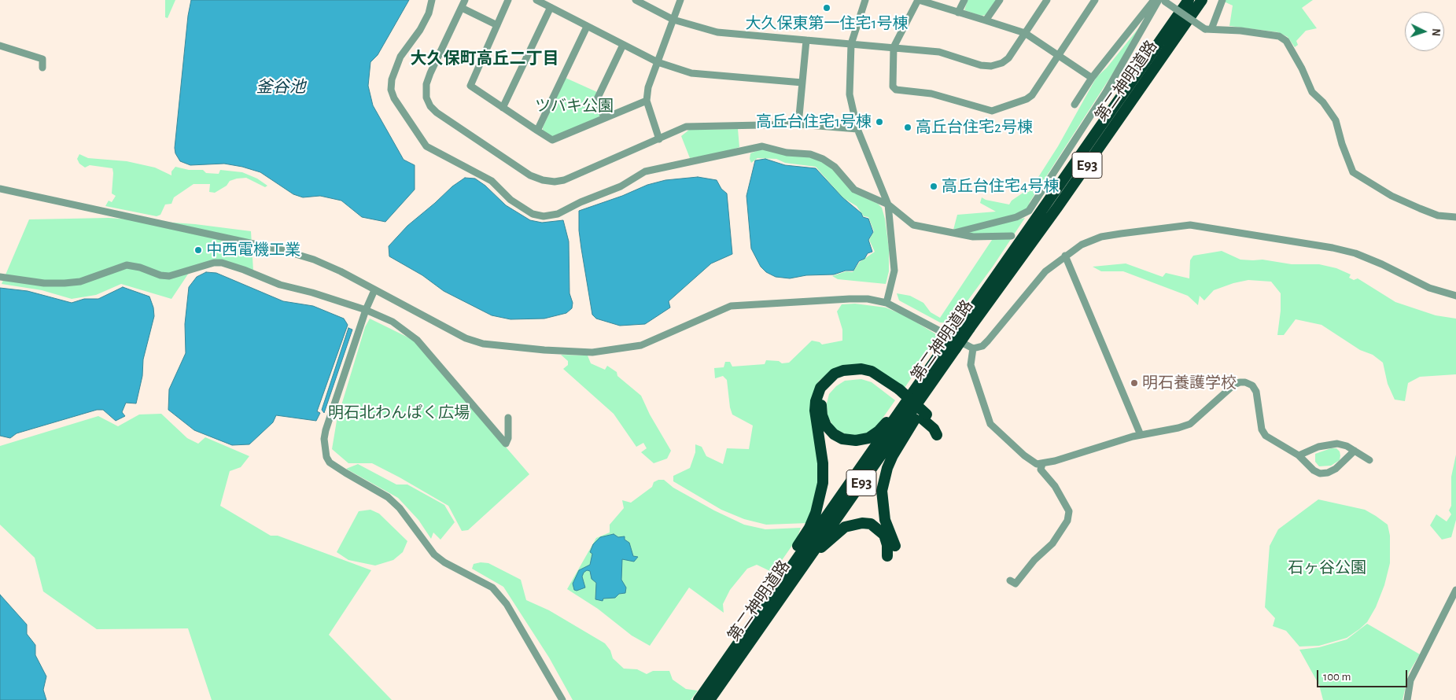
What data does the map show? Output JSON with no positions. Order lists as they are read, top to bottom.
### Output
{
  "streets": {
    "highway": ["第二神明道路", "E93"]
  },
  "districts": ["大久保町高丘二丁目"],
  "water": ["釜谷池"],
  "parks": ["ツバキ公園", "明石北わんぱく広場", "石ヶ谷公園"],
  "places": [
    "大久保東第一住宅1号棟",
    "高丘台住宅1号棟",
    "高丘台住宅2号棟",
    "高丘台住宅4号棟",
    "中西電機工業",
    "明石養護学校"
  ],
  "scale_bar": "100 m",
  "north": "right"
}
